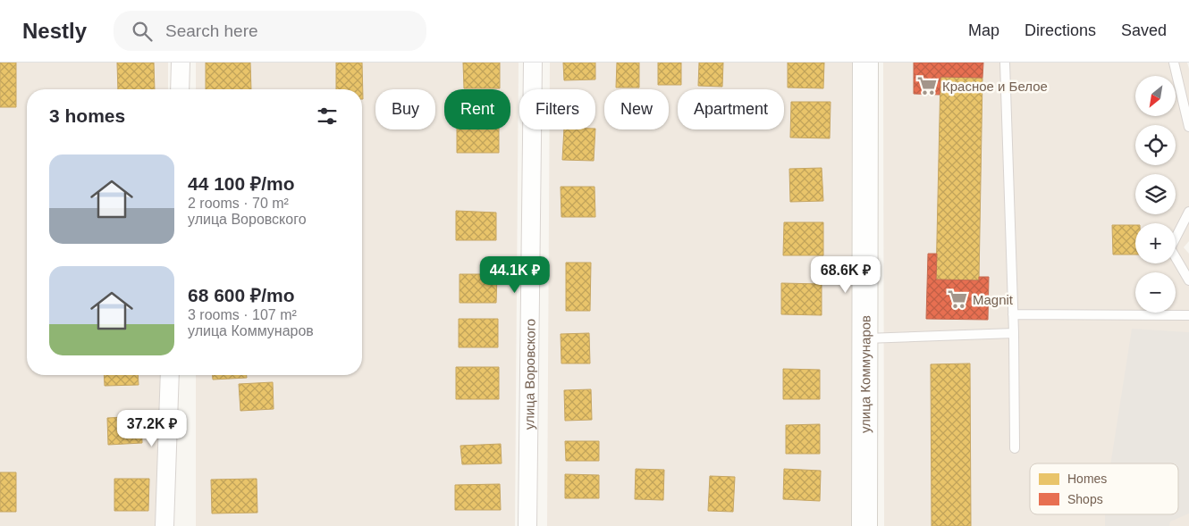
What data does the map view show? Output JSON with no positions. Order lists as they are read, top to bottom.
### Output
{
  "streets": {
    "street": ["улица Воровского", "улица Коммунаров"]
  },
  "places": {
    "supermarket": ["Красное и Белое", "Magnit"]
  },
  "legend": ["Homes", "Shops"],
  "north": "bottom left",
  "page": {
    "header": "Nestly",
    "search": "Search here",
    "nav": ["Map", "Directions", "Saved"],
    "map_buttons": ["+", "−"],
    "chip": [
      "Buy",
      "Rent",
      "Filters",
      "New",
      "Apartment"
    ],
    "heading": "3 homes",
    "list": [
      {
        "name": "44 100 ₽/mo",
        "note": "2 rooms · 70 m² · улица Воровского"
      },
      {
        "name": "68 600 ₽/mo",
        "note": "3 rooms · 107 m² · улица Коммунаров"
      }
    ],
    "price": ["44.1K ₽", "68.6K ₽", "37.2K ₽"]
  }
}
